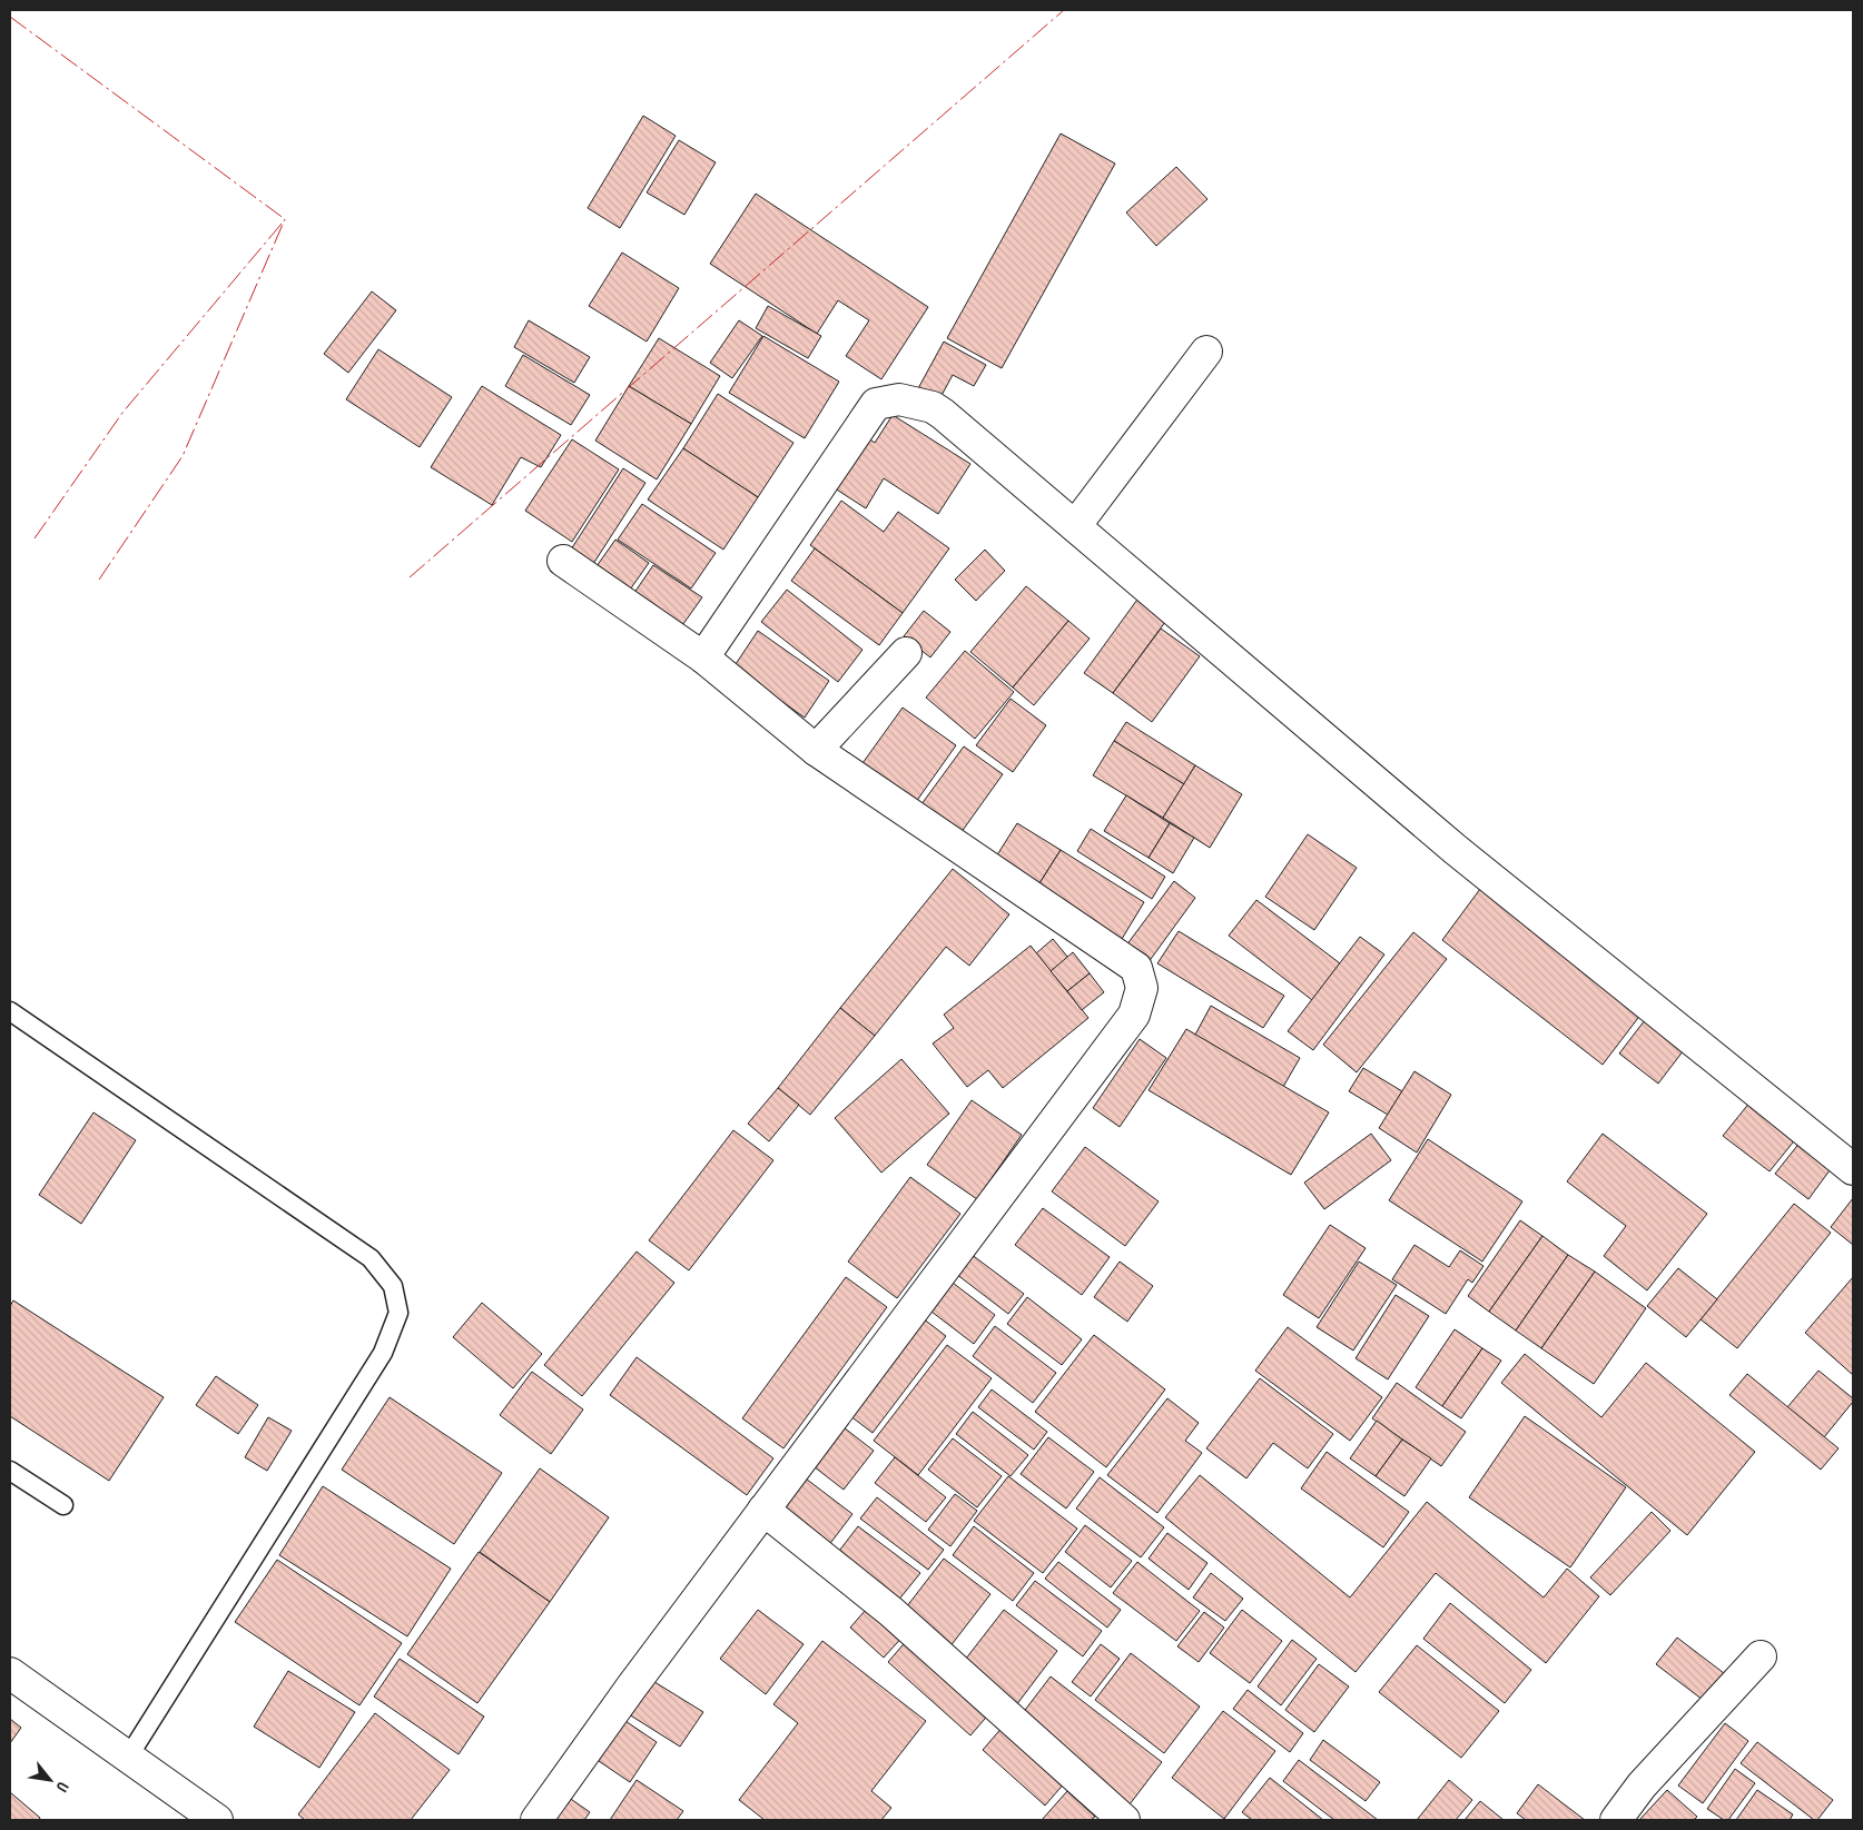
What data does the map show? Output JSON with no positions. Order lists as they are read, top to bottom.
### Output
{
  "north": "bottom right"
}
